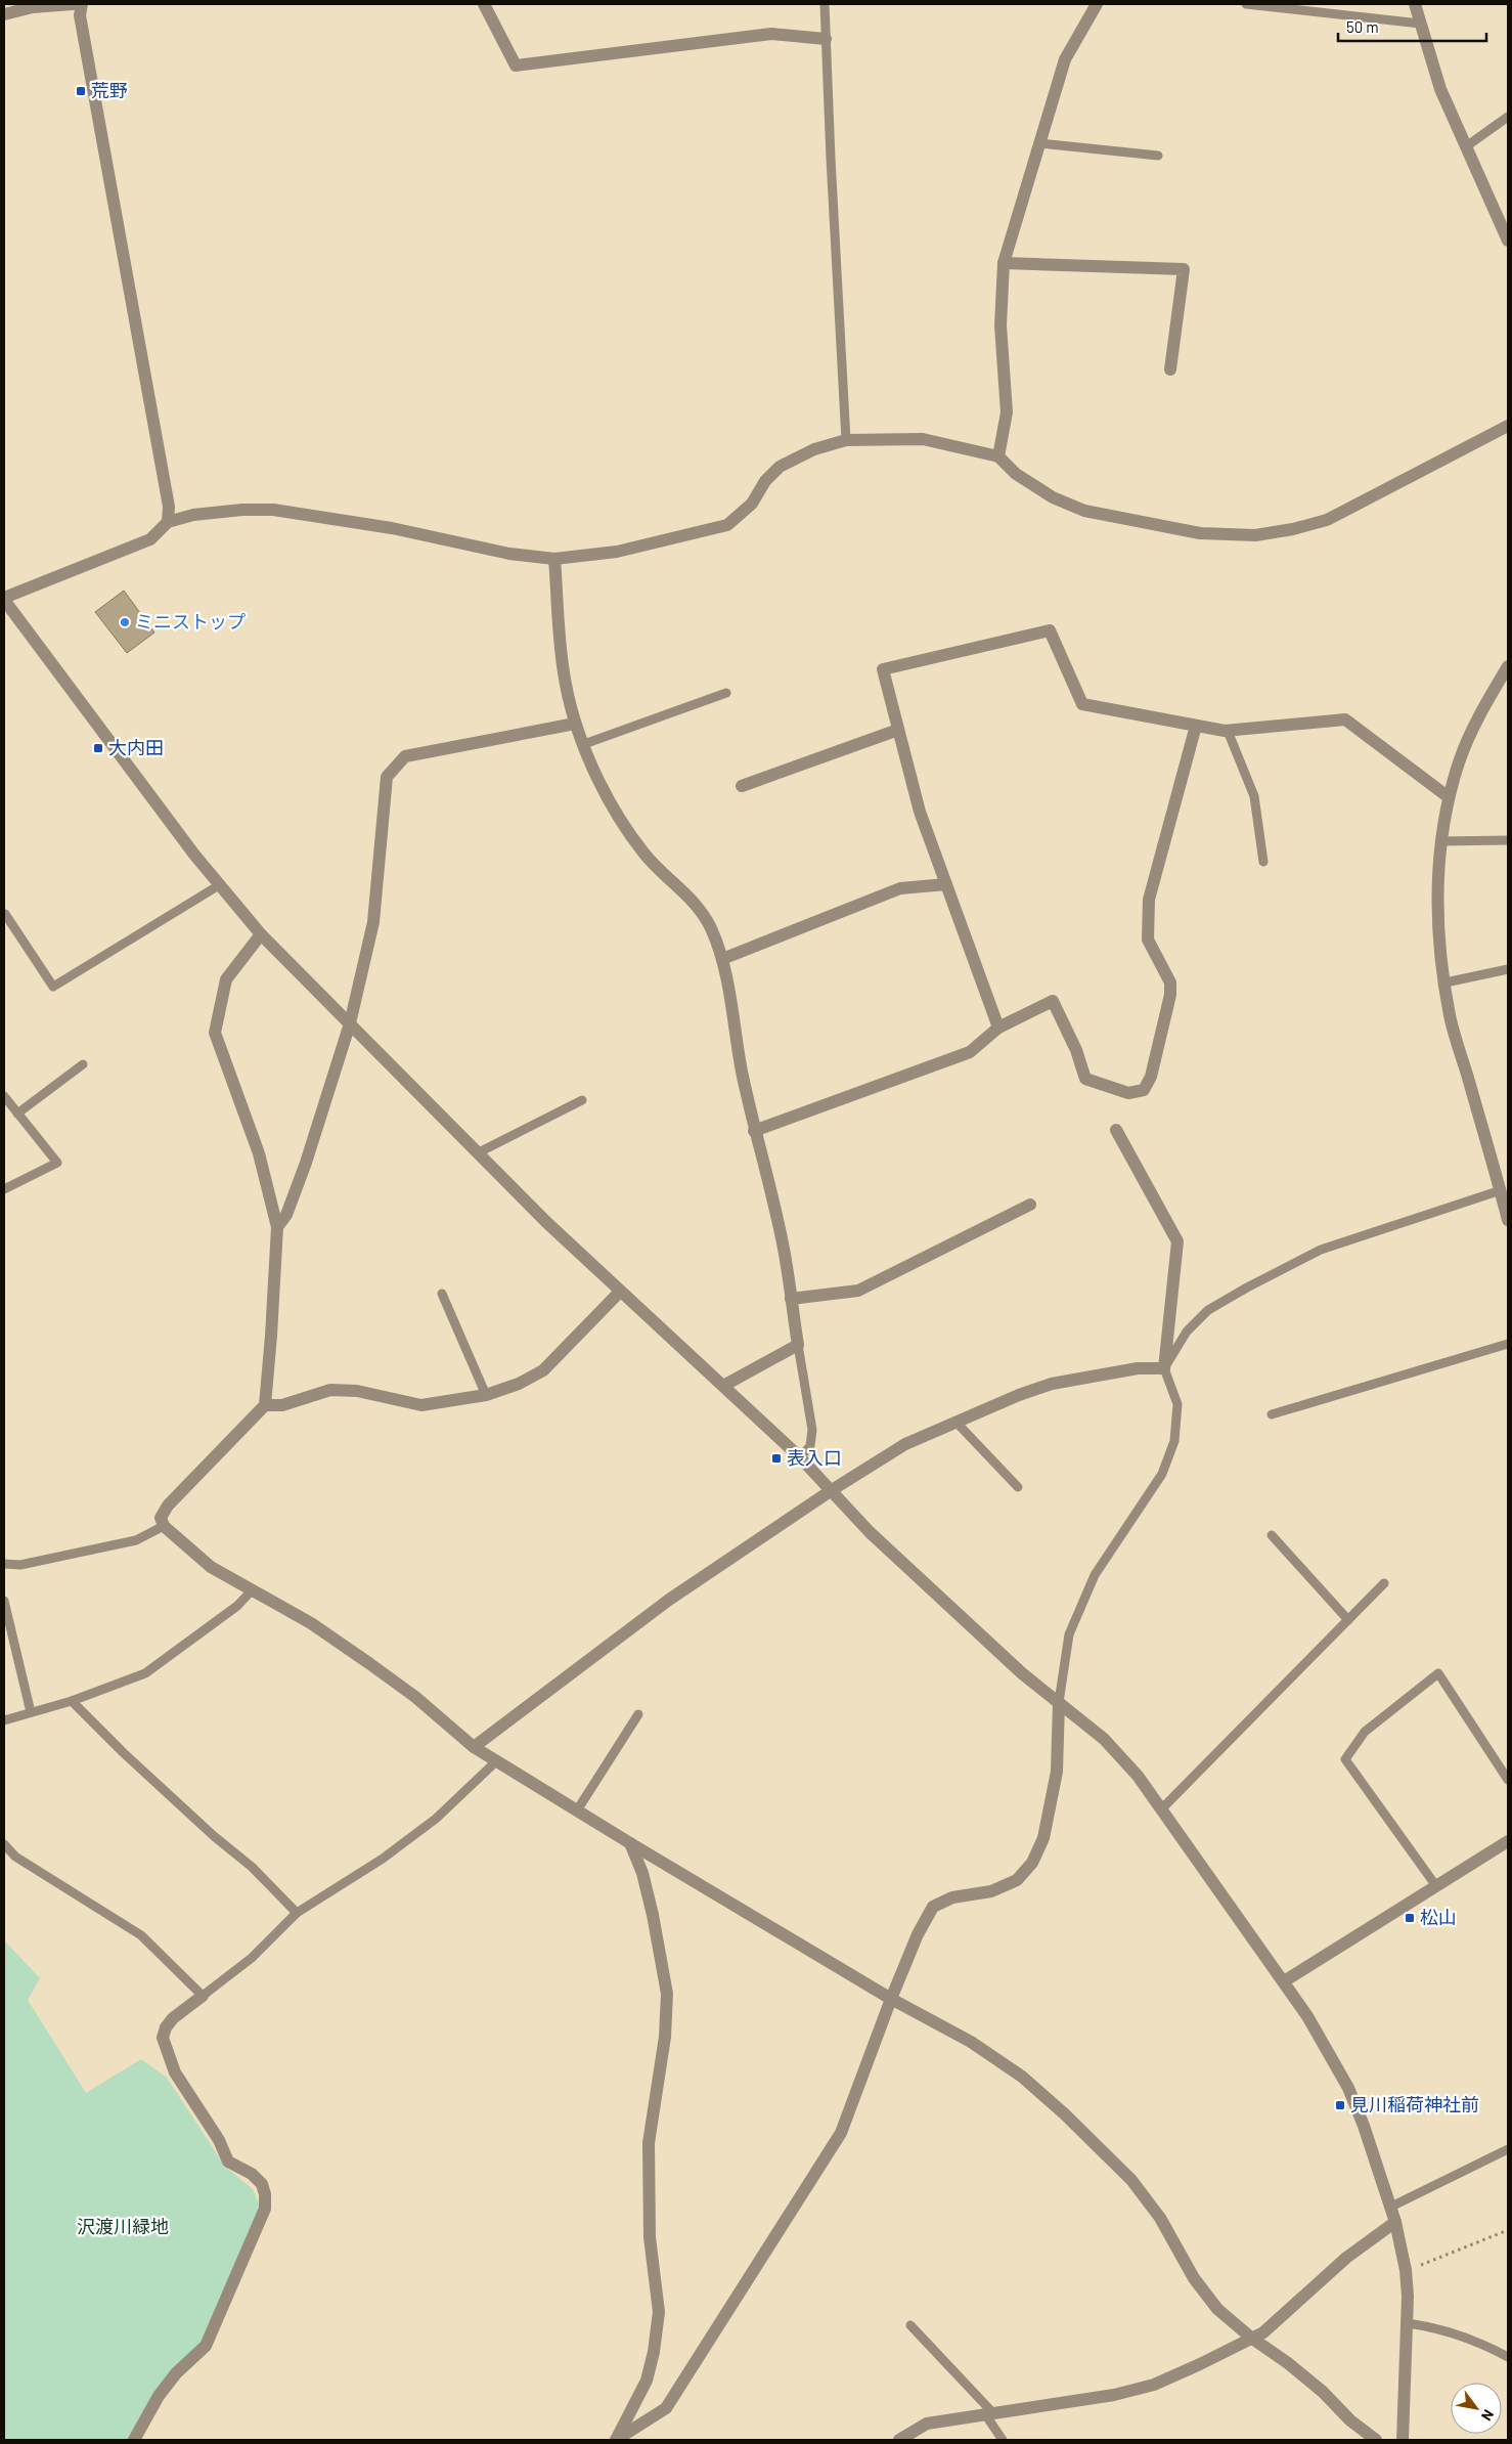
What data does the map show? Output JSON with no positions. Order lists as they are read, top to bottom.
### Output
{
  "parks": ["沢渡川緑地"],
  "places": {
    "transit": [
      "荒野",
      "大内田",
      "表入口",
      "松山",
      "見川稲荷神社前"
    ],
    "other": ["ミニストップ"]
  },
  "scale_bar": "50 m",
  "north": "bottom right"
}
